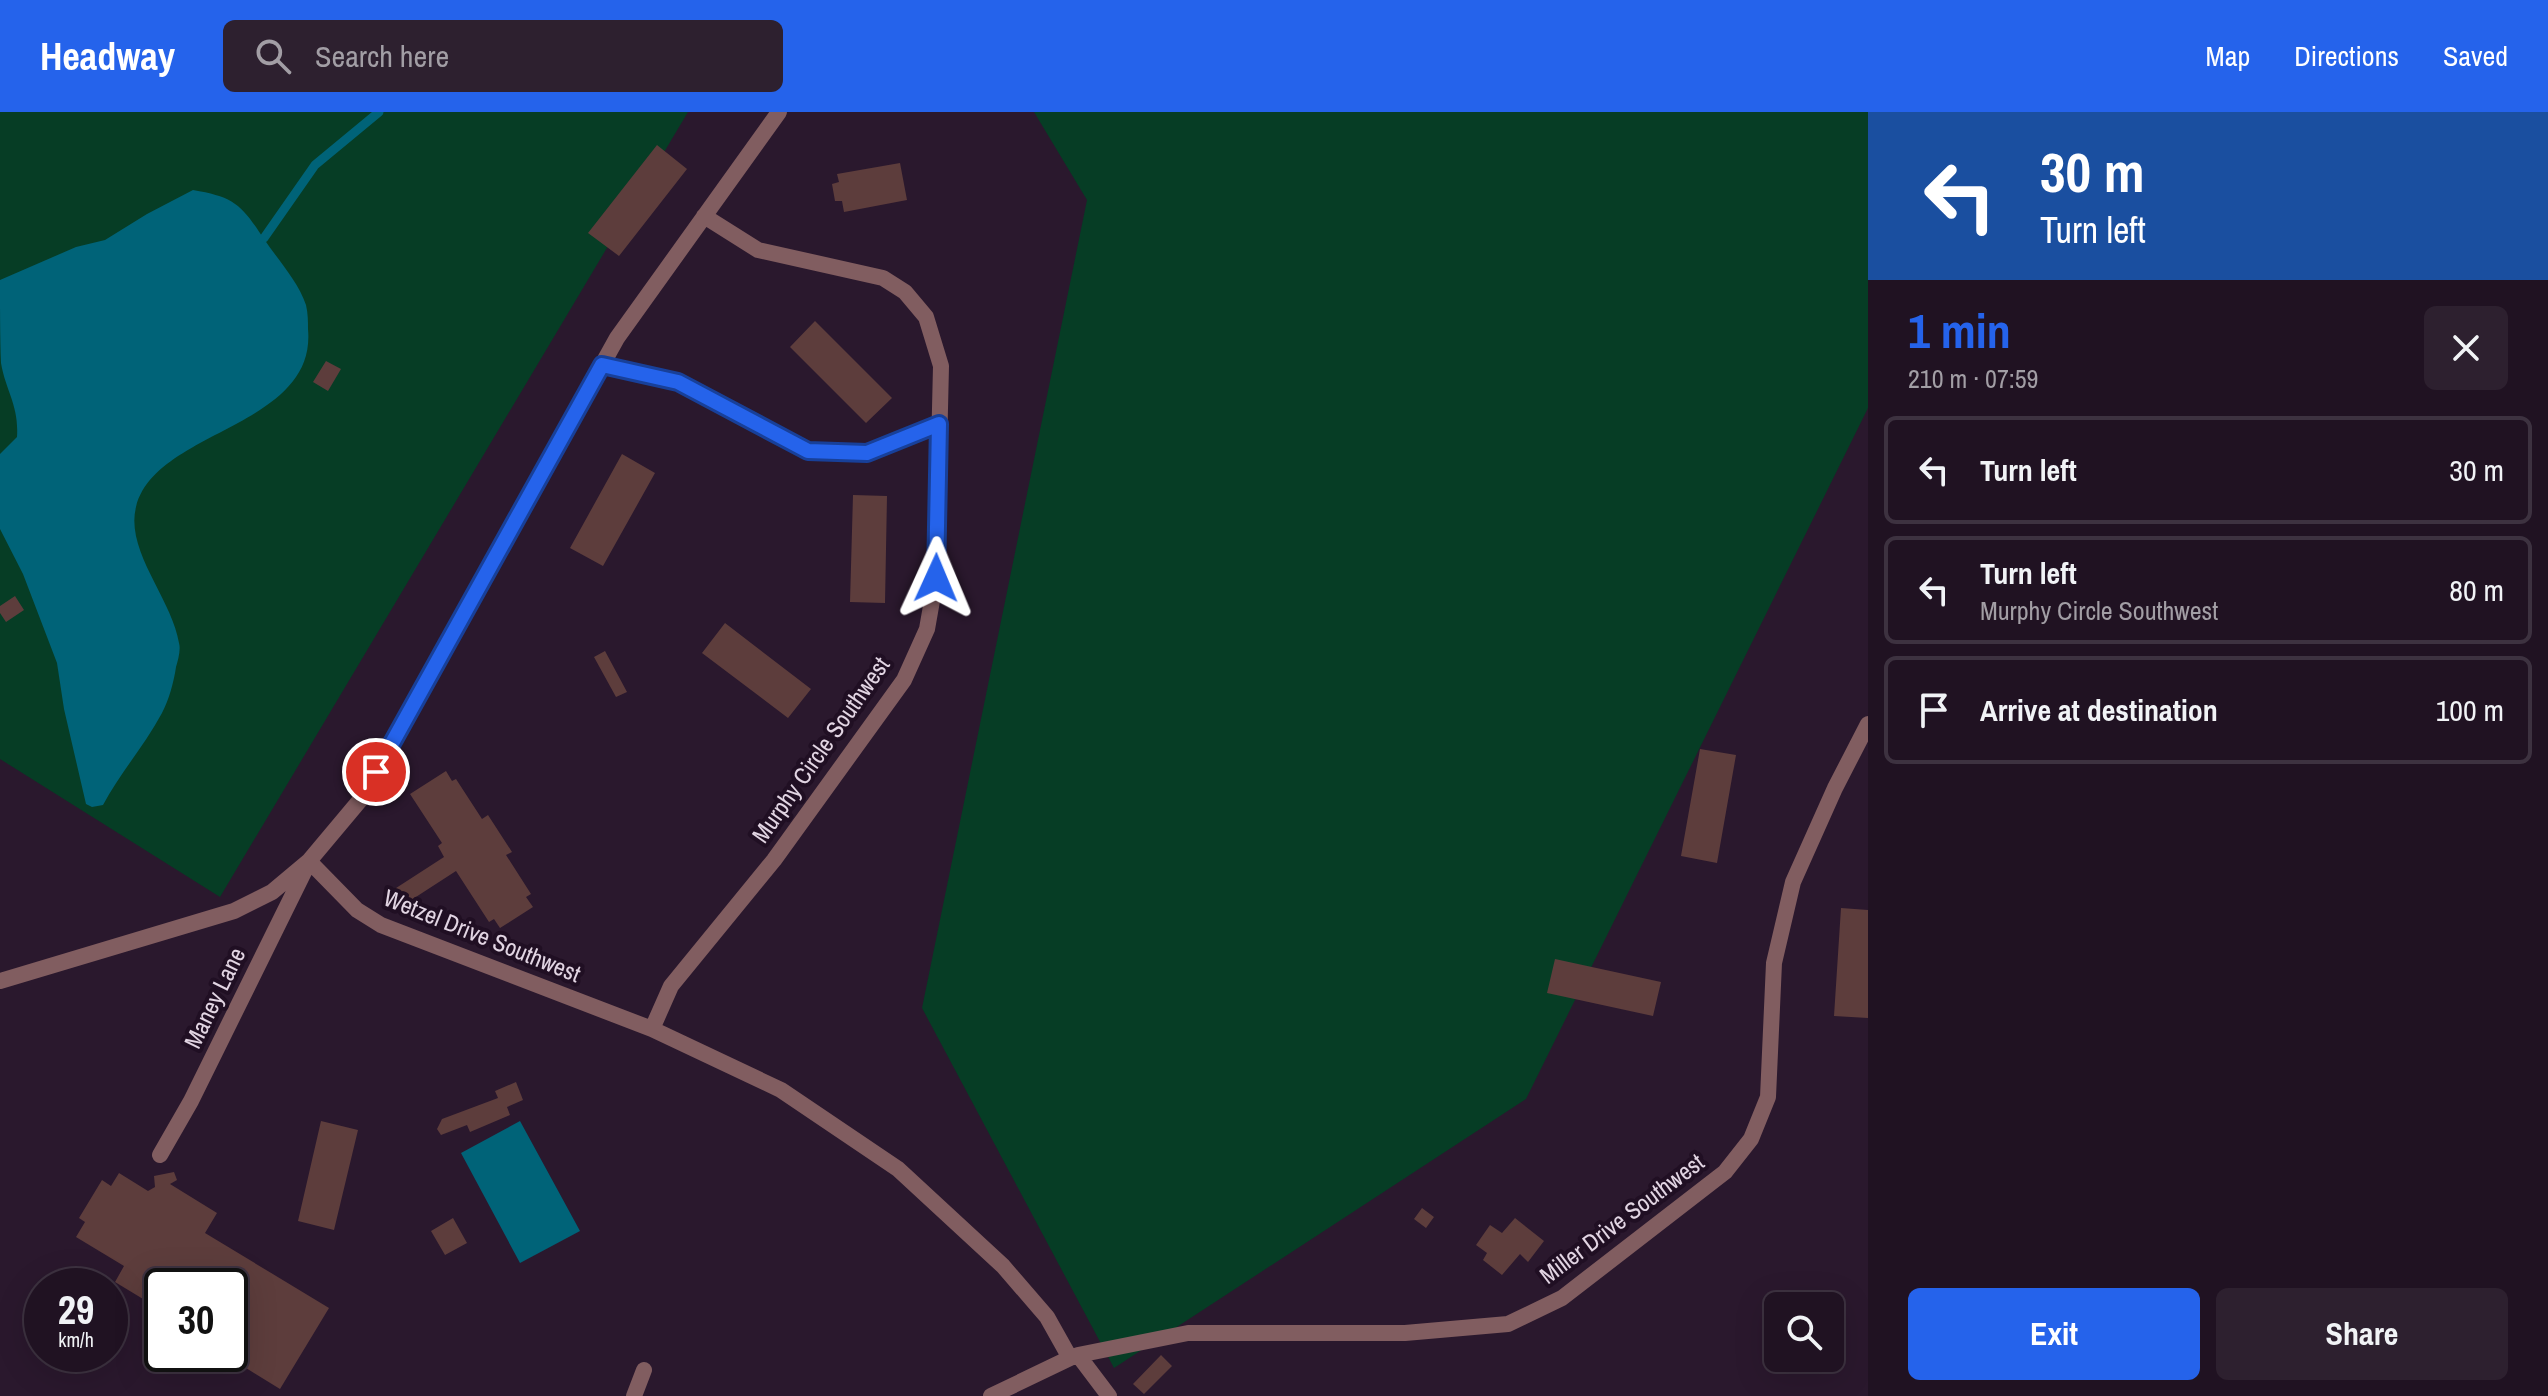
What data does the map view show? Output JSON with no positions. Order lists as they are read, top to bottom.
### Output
{
  "streets": {
    "street": [
      "Murphy Circle Southwest",
      "Wetzel Drive Southwest",
      "Maney Lane",
      "Miller Drive Southwest"
    ]
  },
  "crossings": [
    ["Murphy Circle Southwest", "Wetzel Drive Southwest"],
    ["Wetzel Drive Southwest", "Maney Lane"]
  ],
  "page": {
    "header": "Headway",
    "search": "Search here",
    "nav": ["Map", "Directions", "Saved"],
    "turn": ["30 m", "Turn left"],
    "heading": ["1 min", "210 m · 07:59"],
    "list": [
      {
        "name": "Turn left",
        "value": "30 m"
      },
      {
        "name": "Turn left",
        "note": "Murphy Circle Southwest",
        "value": "80 m"
      },
      {
        "name": "Arrive at destination",
        "value": "100 m"
      }
    ],
    "speed": "29 km/h",
    "limit": "30",
    "buttons": ["Exit", "Share"]
  }
}
